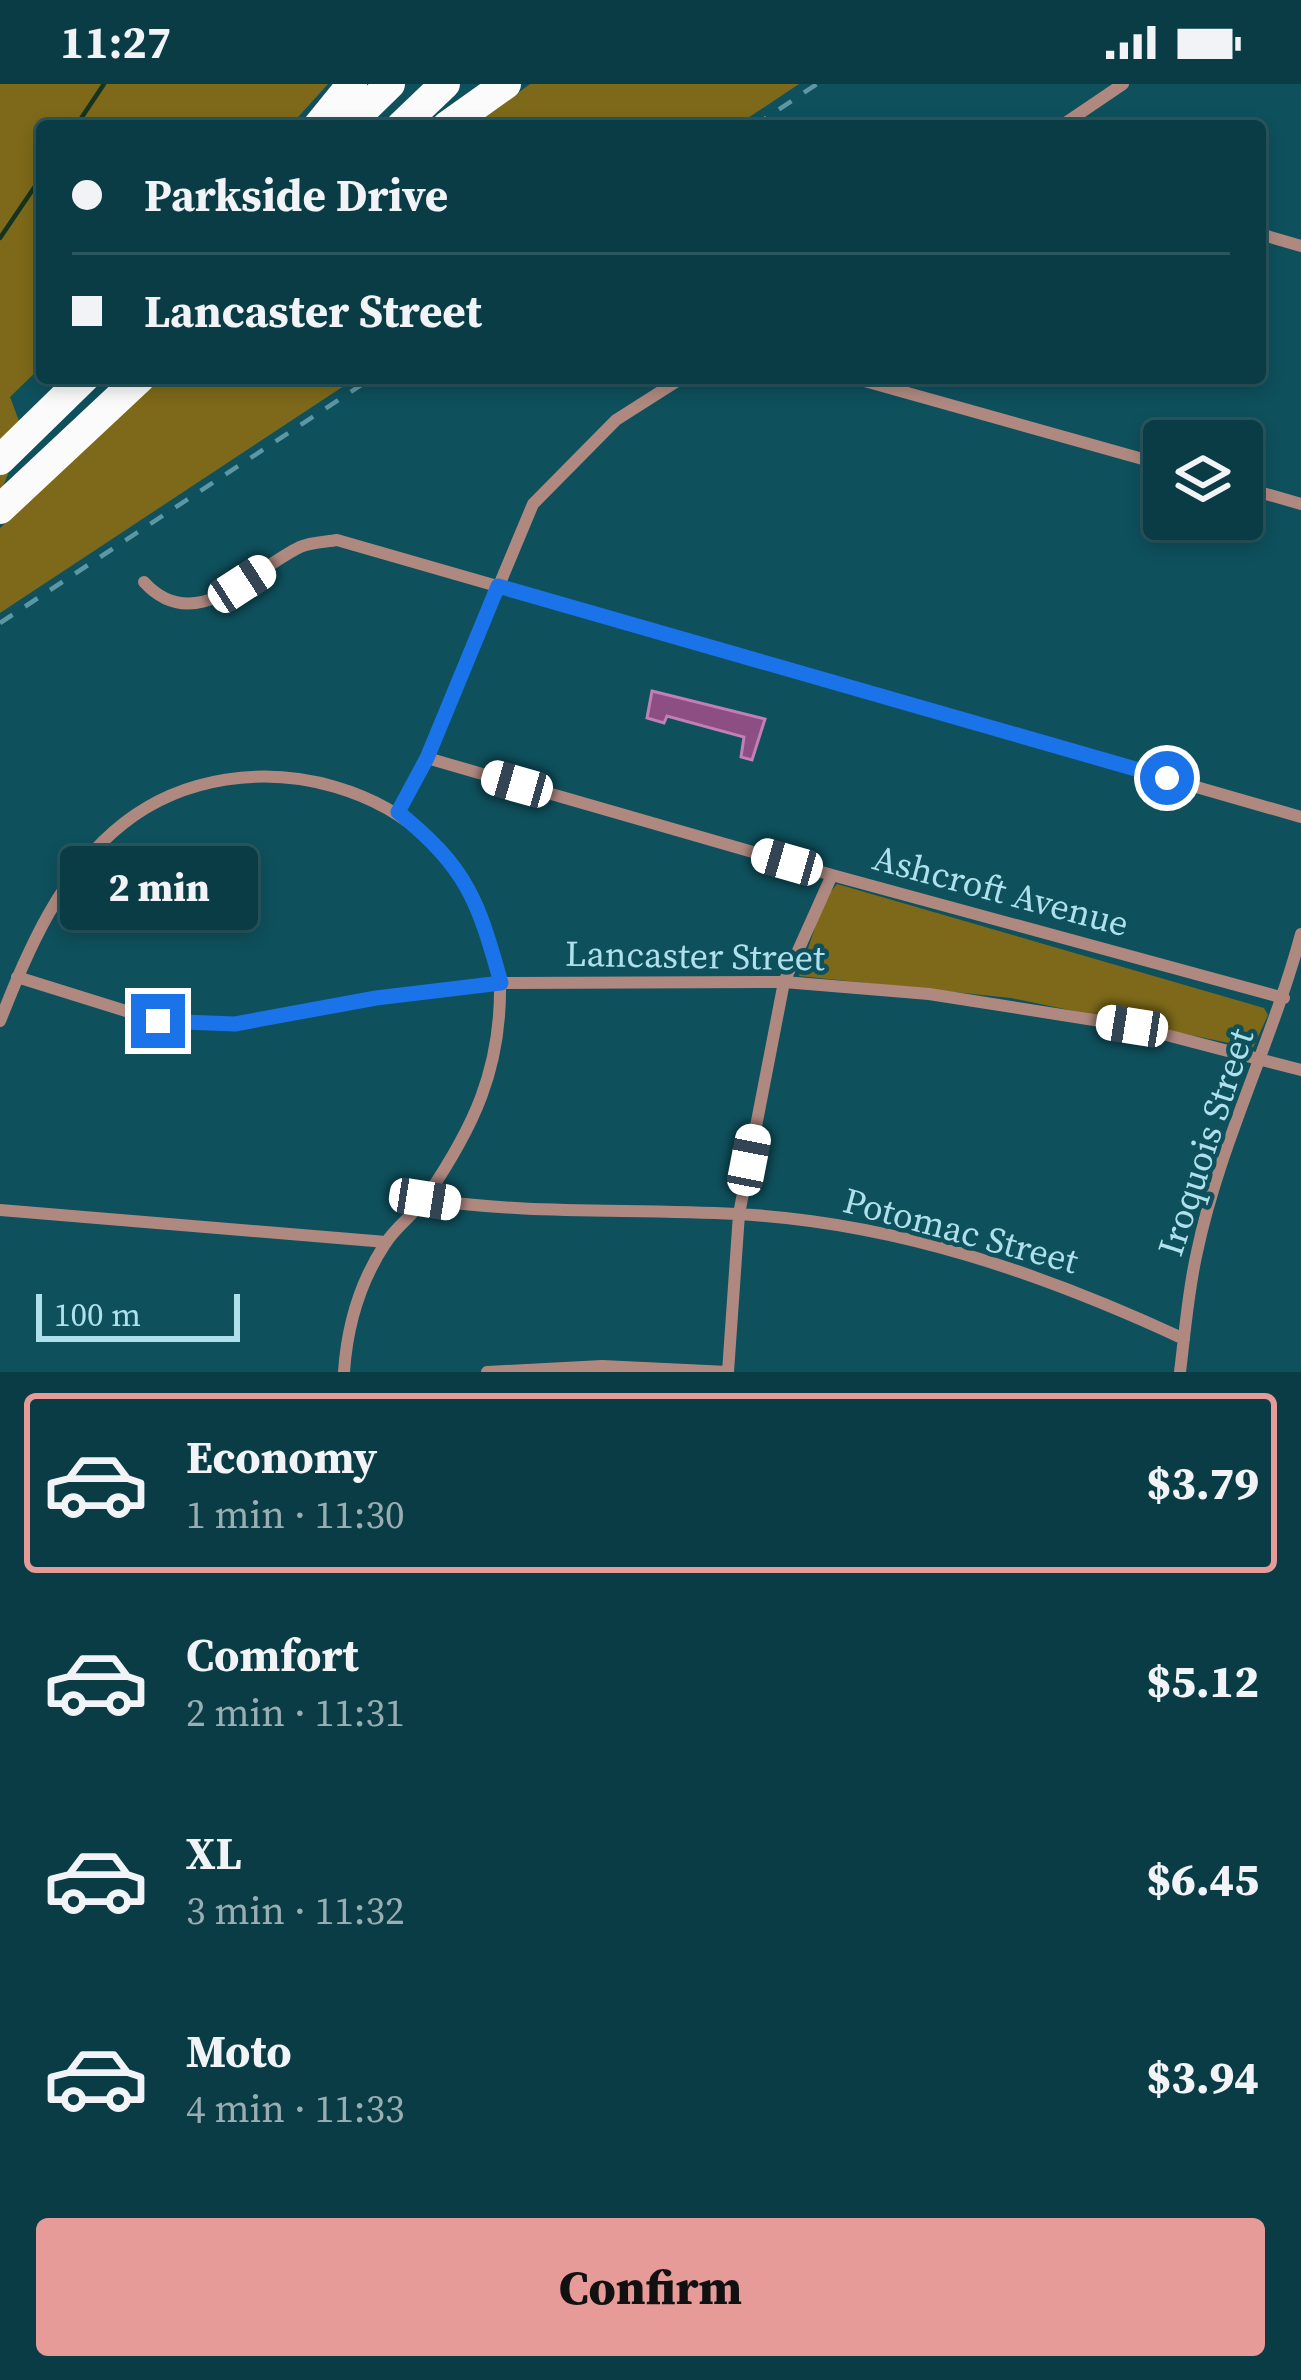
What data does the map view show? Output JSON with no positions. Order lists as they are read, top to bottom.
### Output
{
  "streets": {
    "street": [
      "Ashcroft Avenue",
      "Lancaster Street",
      "Iroquois Street",
      "Potomac Street"
    ]
  },
  "crossings": [
    ["Ashcroft Avenue", "Iroquois Street"],
    ["Lancaster Street", "Iroquois Street"],
    ["Iroquois Street", "Potomac Street"]
  ],
  "scale_bar": "100 m",
  "page": {
    "status": "11:27",
    "banner": ["Parkside Drive", "Lancaster Street"],
    "bubble": "2 min",
    "scale": "100 m",
    "list": [
      {
        "name": "Economy",
        "note": "1 min · 11:30",
        "value": "$3.79"
      },
      {
        "name": "Comfort",
        "note": "2 min · 11:31",
        "value": "$5.12"
      },
      {
        "name": "XL",
        "note": "3 min · 11:32",
        "value": "$6.45"
      },
      {
        "name": "Moto",
        "note": "4 min · 11:33",
        "value": "$3.94"
      }
    ],
    "buttons": "Confirm"
  }
}
